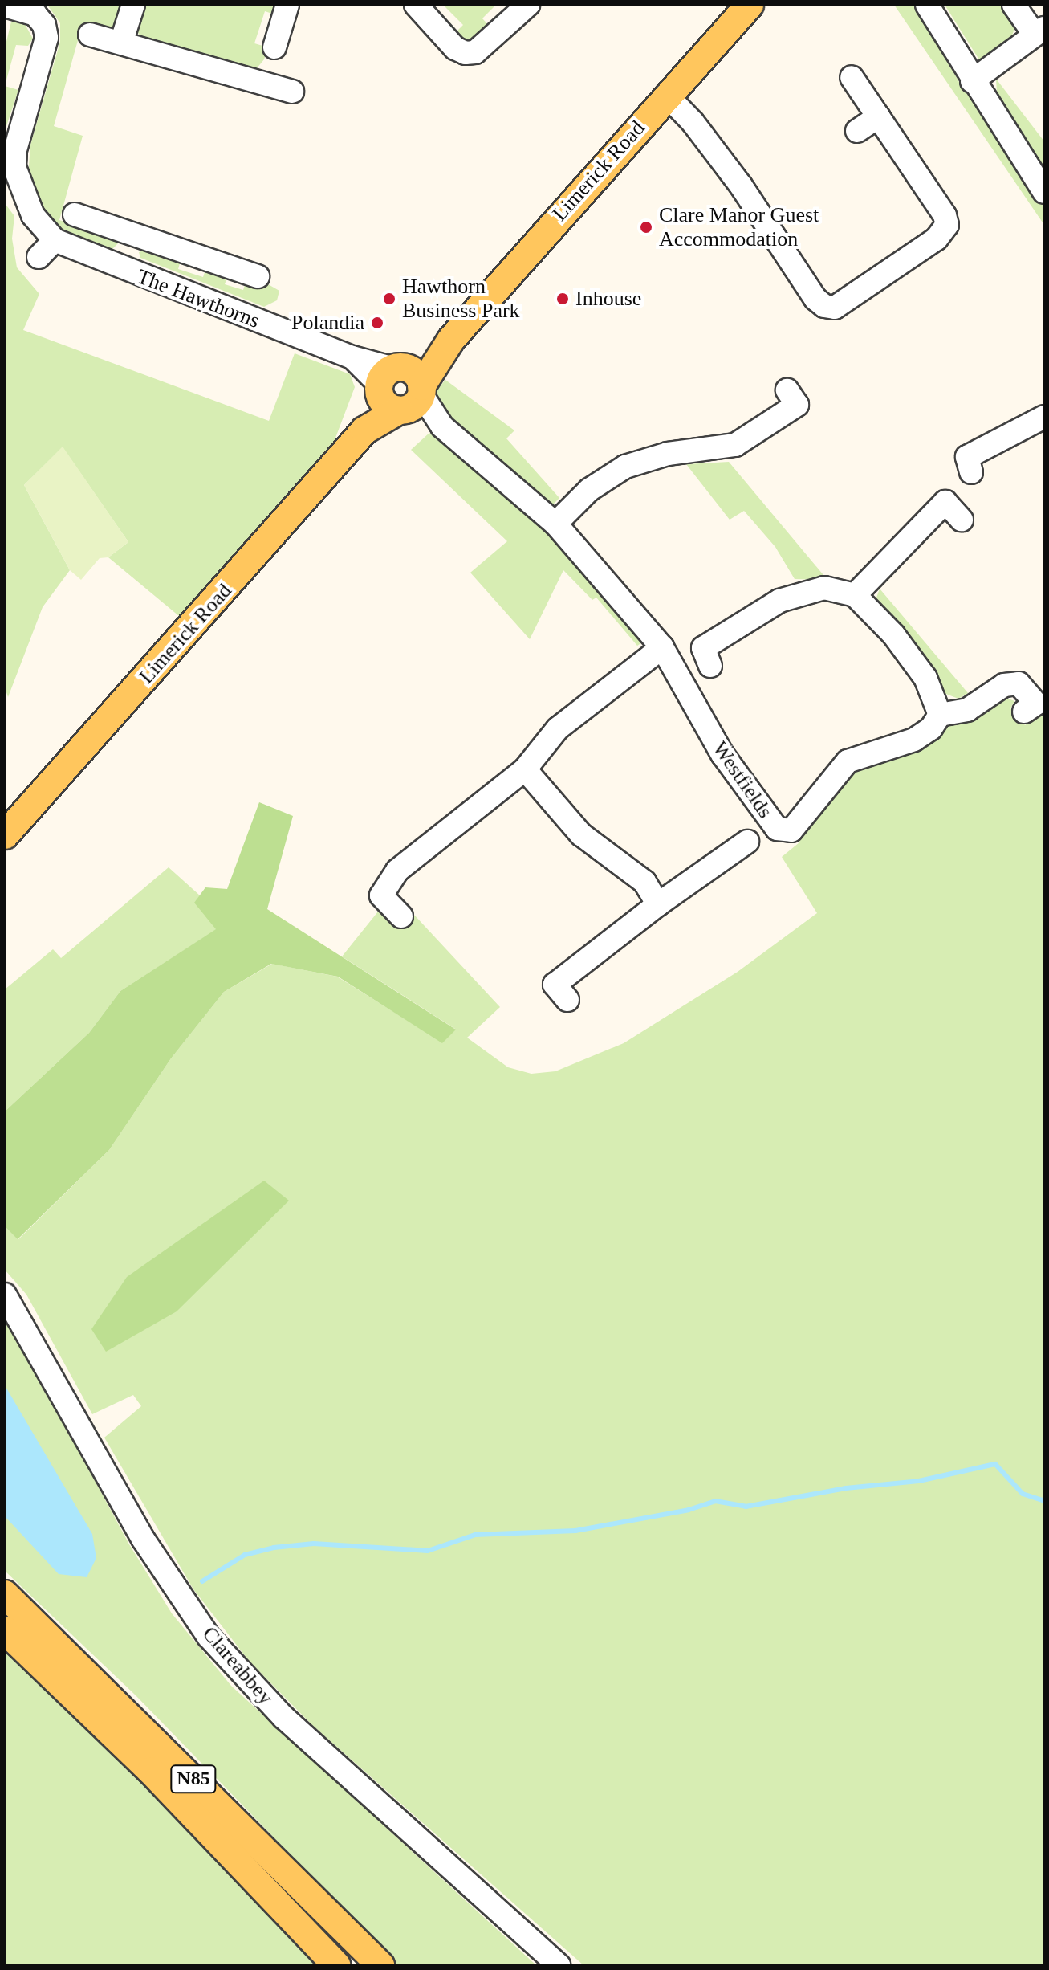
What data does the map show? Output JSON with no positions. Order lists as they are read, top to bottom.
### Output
{
  "streets": {
    "main road": ["Limerick Road", "N85"],
    "street": ["The Hawthorns", "Westfields", "Clareabbey"]
  },
  "crossings": [
    ["Limerick Road", "The Hawthorns"],
    ["Limerick Road", "Westfields"]
  ],
  "places": [
    "Clare Manor Guest Accommodation",
    "Hawthorn Business Park",
    "Inhouse",
    "Polandia"
  ]
}
